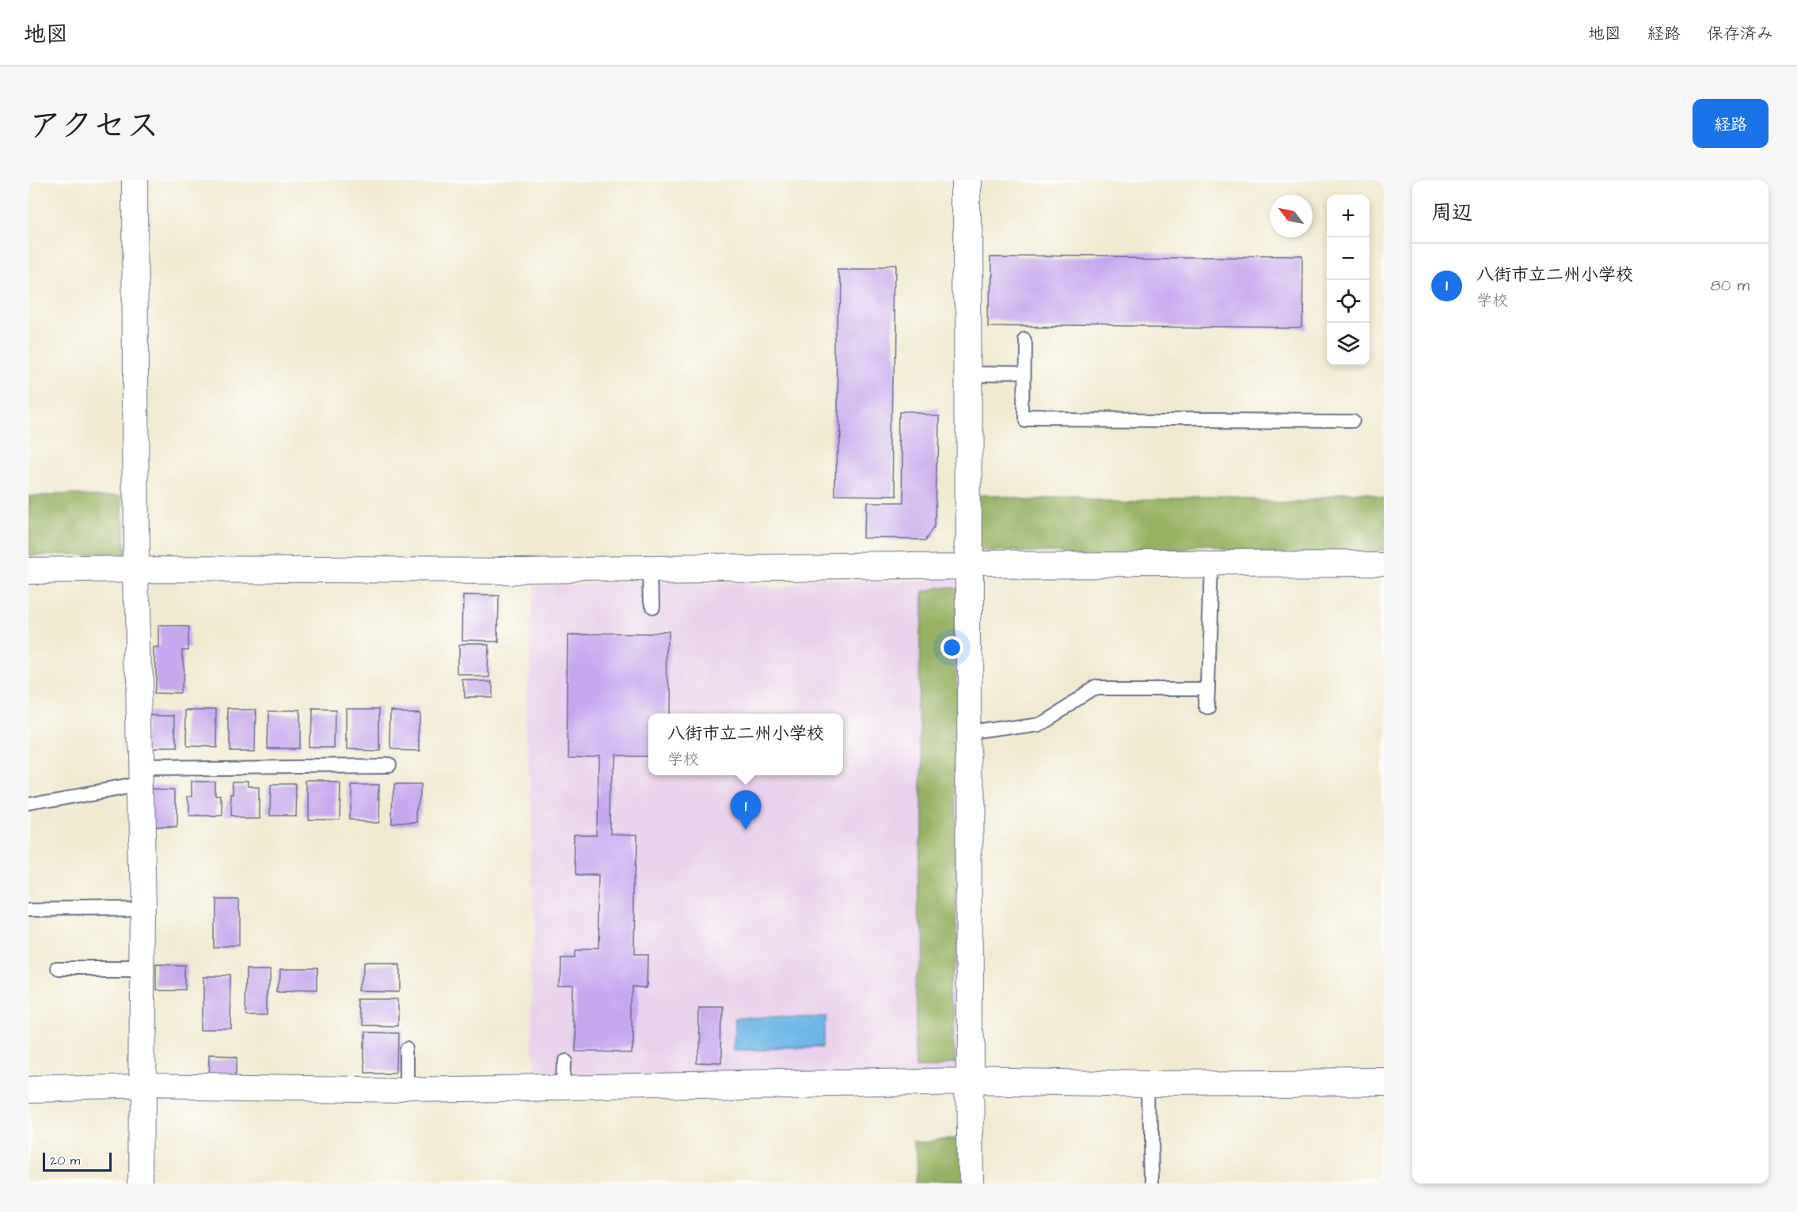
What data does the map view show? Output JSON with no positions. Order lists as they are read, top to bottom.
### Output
{
  "scale_bar": "20 m",
  "north": "top left",
  "page": {
    "header": "地図",
    "nav": ["地図", "経路", "保存済み"],
    "title": "アクセス",
    "buttons": "経路",
    "heading": "周辺",
    "map_buttons": ["+", "−"],
    "list": [
      {
        "mark": "1",
        "name": "八街市立二州小学校",
        "note": "学校",
        "value": "80 m"
      }
    ],
    "popup": ["八街市立二州小学校", "学校"],
    "pins": "1",
    "scale": "20 m"
  }
}
